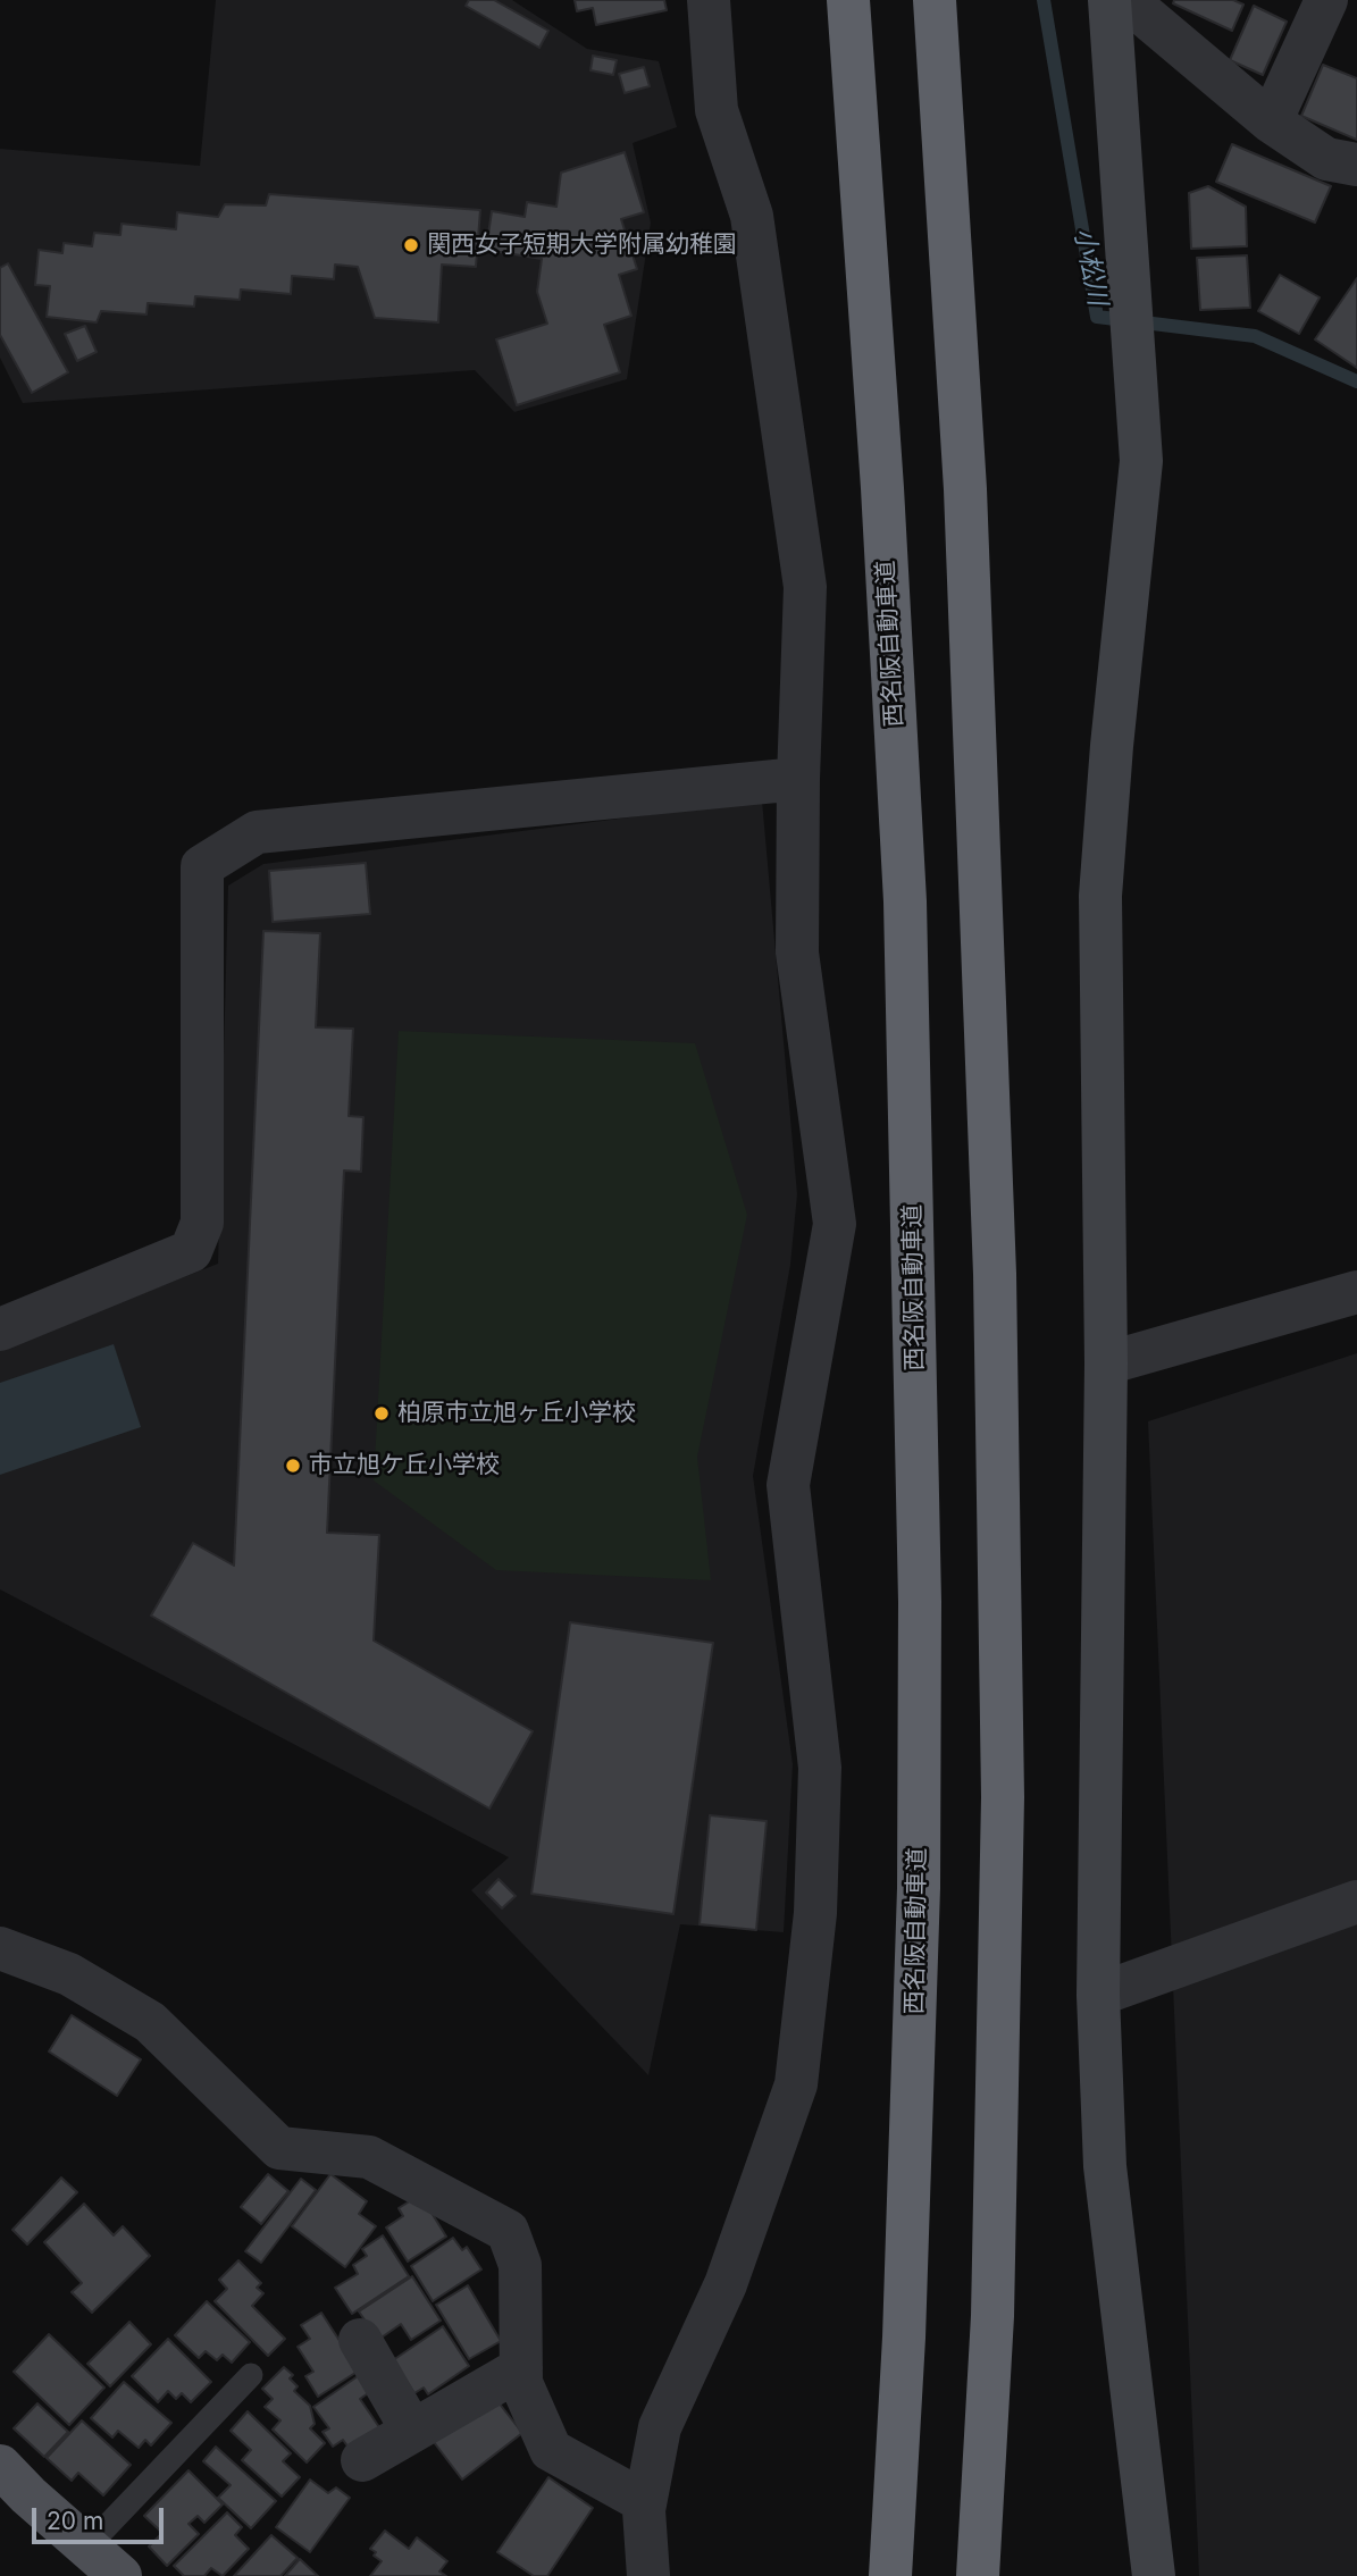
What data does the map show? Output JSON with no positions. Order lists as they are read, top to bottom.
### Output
{
  "streets": {
    "highway": ["西名阪自動車道"]
  },
  "water": ["小松川"],
  "places": ["関西女子短期大学附属幼稚園", "柏原市立旭ヶ丘小学校", "市立旭ケ丘小学校"],
  "scale_bar": "20 m"
}
